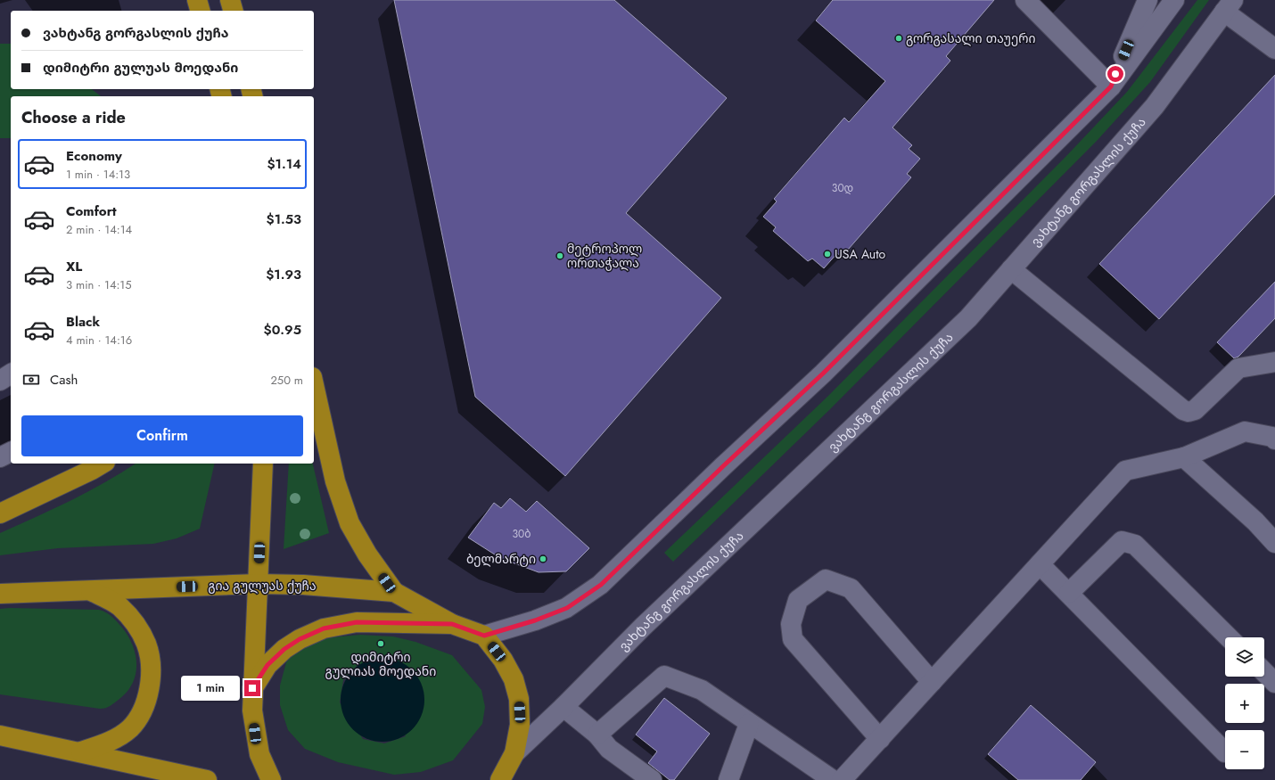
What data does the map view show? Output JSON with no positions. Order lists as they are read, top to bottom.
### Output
{
  "streets": {
    "highway": ["გია გულუას ქუჩა"],
    "street": ["ვახტანგ გორგასლის ქუჩა"]
  },
  "places": [
    "გორგასალი თაუერი",
    "USA Auto",
    "მეტროპოლ ორთაჭალა",
    "ბელმარტი",
    "დიმიტრი გულიას მოედანი"
  ],
  "house_numbers": ["30დ", "30ბ"],
  "page": {
    "banner": ["ვახტანგ გორგასლის ქუჩა", "დიმიტრი გულუას მოედანი"],
    "heading": "Choose a ride",
    "list": [
      {
        "name": "Economy",
        "note": "1 min · 14:13",
        "value": "$1.14"
      },
      {
        "name": "Comfort",
        "note": "2 min · 14:14",
        "value": "$1.53"
      },
      {
        "name": "XL",
        "note": "3 min · 14:15",
        "value": "$1.93"
      },
      {
        "name": "Black",
        "note": "4 min · 14:16",
        "value": "$0.95"
      }
    ],
    "pay": ["Cash", "250 m"],
    "buttons": "Confirm",
    "map_buttons": ["+", "−"],
    "bubble": "1 min"
  }
}
